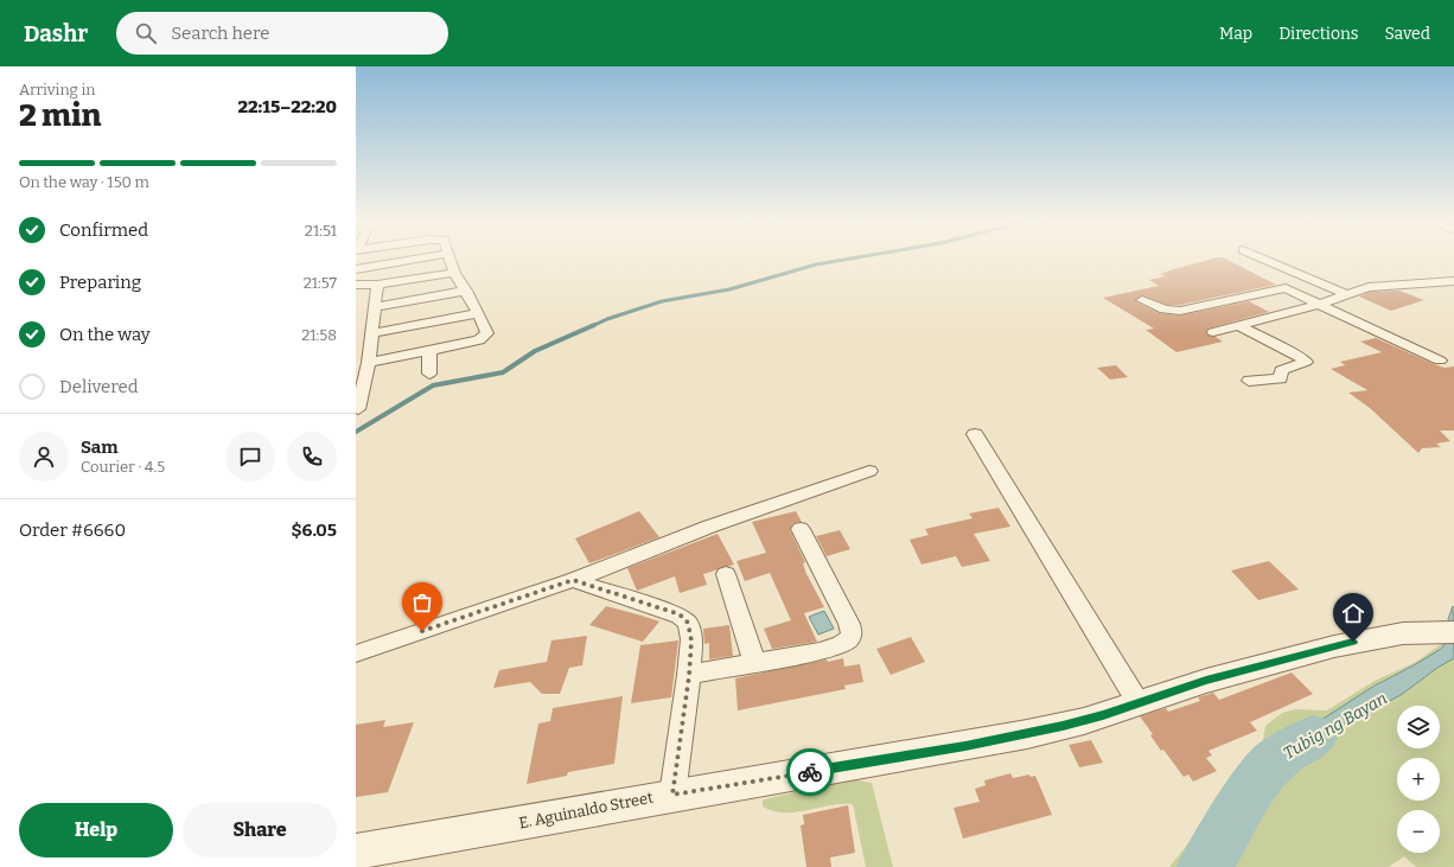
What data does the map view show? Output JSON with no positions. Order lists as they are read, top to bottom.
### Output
{
  "streets": {
    "street": ["E. Aguinaldo Street"]
  },
  "water": ["Tubig ng Bayan"],
  "page": {
    "header": "Dashr",
    "search": "Search here",
    "nav": ["Map", "Directions", "Saved"],
    "heading": ["2 min", "Arriving in", "22:15–22:20"],
    "panel": [
      "Sam",
      "Courier · 4.5",
      "Order #6660",
      "$6.05"
    ],
    "bar": "On the way · 150 m",
    "list": [
      ["Confirmed", "21:51"],
      ["Preparing", "21:57"],
      ["On the way", "21:58"],
      "Delivered"
    ],
    "map_buttons": ["+", "−"],
    "buttons": ["Help", "Share"]
  }
}
